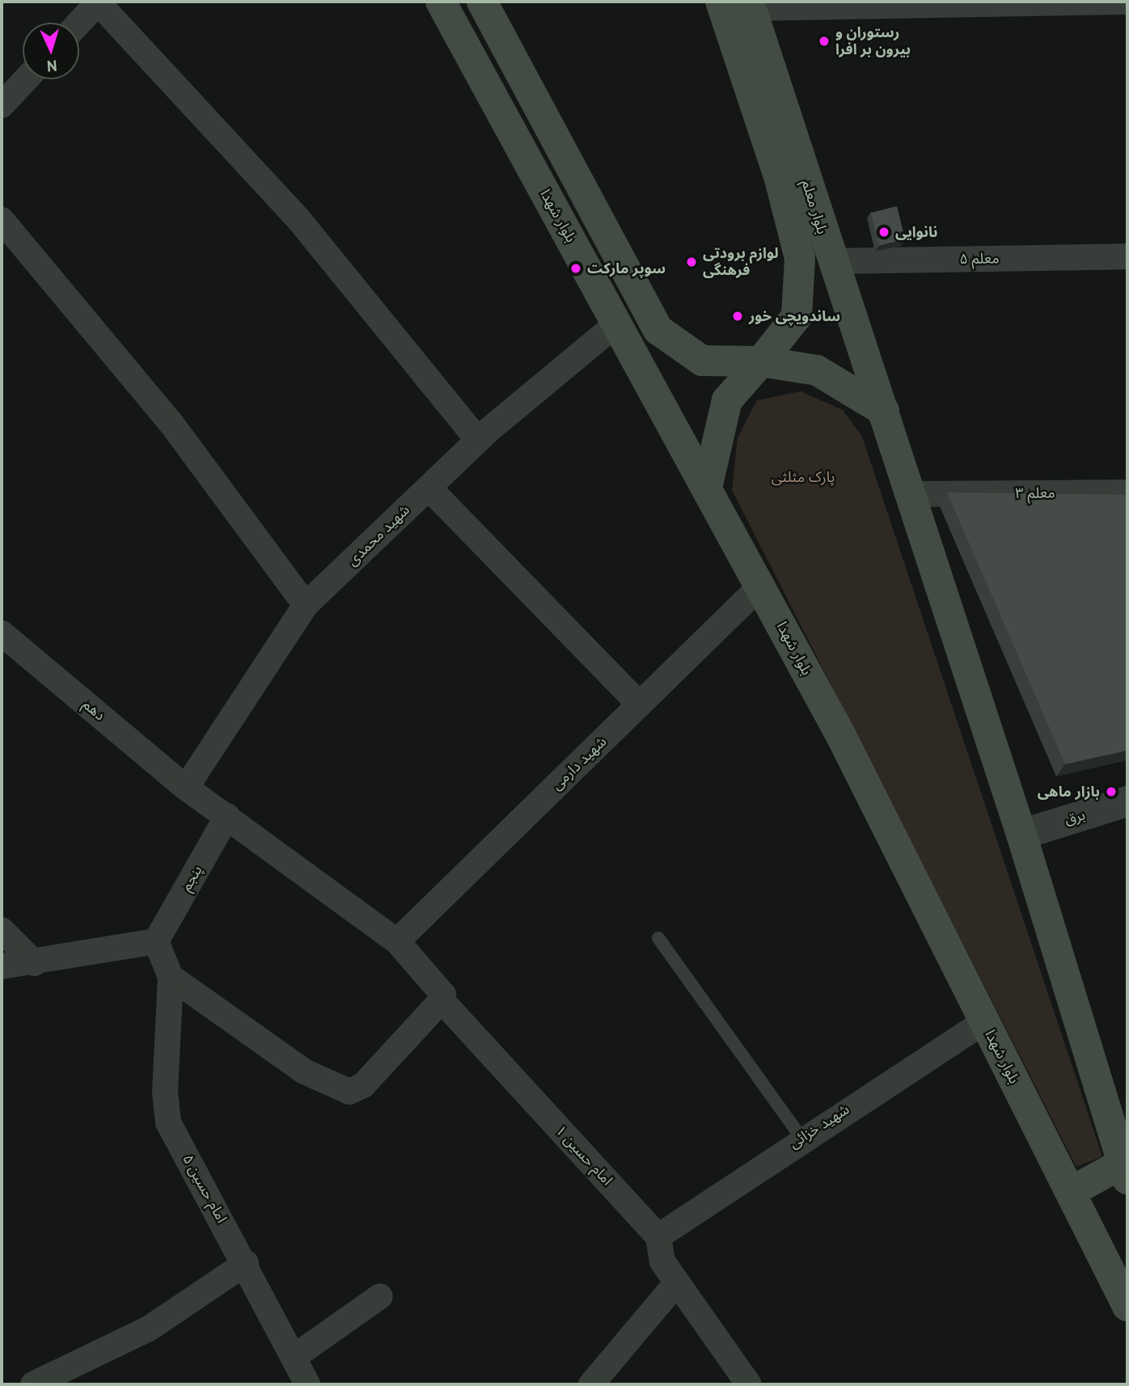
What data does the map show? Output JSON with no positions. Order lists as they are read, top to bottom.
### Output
{
  "streets": {
    "main road": ["بلوار معلم", "بلوار شهدا"],
    "street": [
      "معلم ۵",
      "معلم ۳",
      "شهید محمدی",
      "دهم",
      "شهید دارمی",
      "برق",
      "پنجم",
      "شهید خزائی",
      "امام حسین ۱",
      "امام حسین ۵"
    ]
  },
  "crossings": [
    ["بلوار معلم", "بلوار شهدا"],
    ["بلوار معلم", "معلم ۵"],
    ["بلوار شهدا", "شهید محمدی"],
    ["بلوار شهدا", "شهید دارمی"],
    ["بلوار شهدا", "شهید خزائی"],
    ["شهید محمدی", "دهم"],
    ["دهم", "شهید دارمی"],
    ["دهم", "پنجم"],
    ["دهم", "امام حسین ۱"],
    ["شهید دارمی", "امام حسین ۱"],
    ["شهید خزائی", "امام حسین ۱"]
  ],
  "parks": ["پارک مثلثی"],
  "places": [
    "رستوران و بيرون بر افرا",
    "نانوایی",
    "لوازم برودتی فرهنگی",
    "سوپر مارکت",
    "ساندویچی خور",
    "بازار ماهی"
  ],
  "north": "bottom"
}
